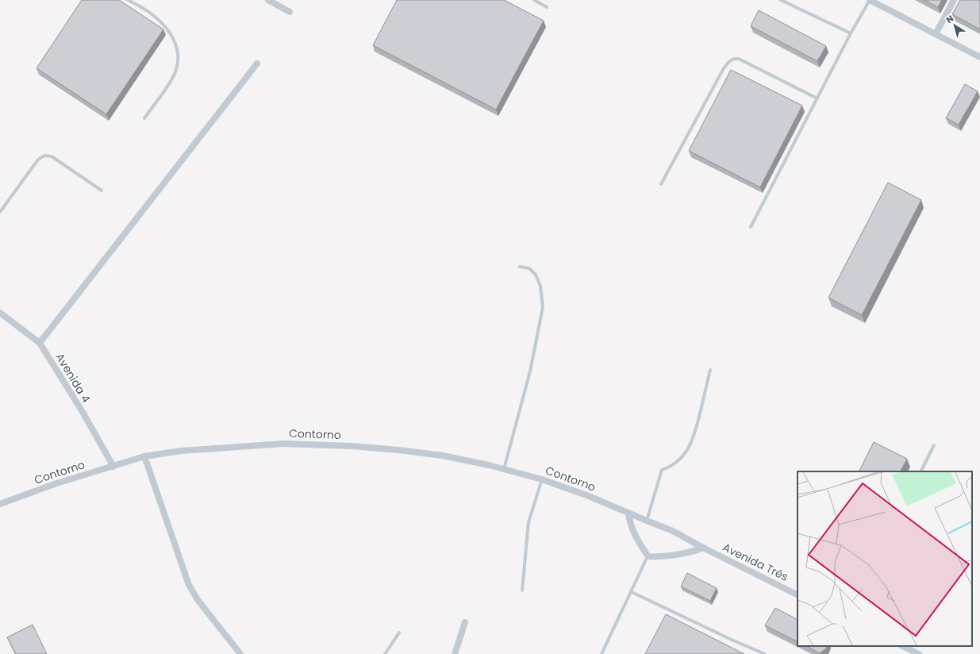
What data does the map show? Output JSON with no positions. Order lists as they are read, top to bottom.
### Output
{
  "streets": {
    "street": ["Avenida 4", "Contorno", "Avenida Três"]
  },
  "crossings": [
    ["Avenida 4", "Contorno"],
    ["Contorno", "Avenida Três"]
  ],
  "north": "top left"
}
